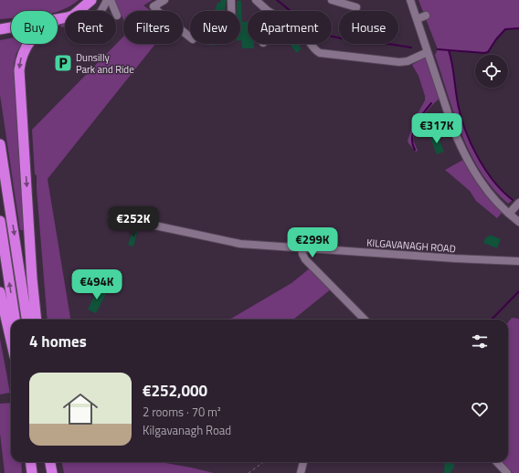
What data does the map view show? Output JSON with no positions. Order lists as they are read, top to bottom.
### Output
{
  "streets": {
    "street": ["KILGAVANAGH ROAD"]
  },
  "places": {
    "parking": ["Dunsilly Park and Ride"]
  },
  "page": {
    "chip": [
      "Buy",
      "Rent",
      "Filters",
      "New",
      "Apartment",
      "House"
    ],
    "price": [
      "€317K",
      "€252K",
      "€299K",
      "€494K"
    ],
    "heading": "4 homes",
    "list": [
      {
        "name": "€252,000",
        "note": "2 rooms · 70 m² · Kilgavanagh Road"
      }
    ]
  }
}
